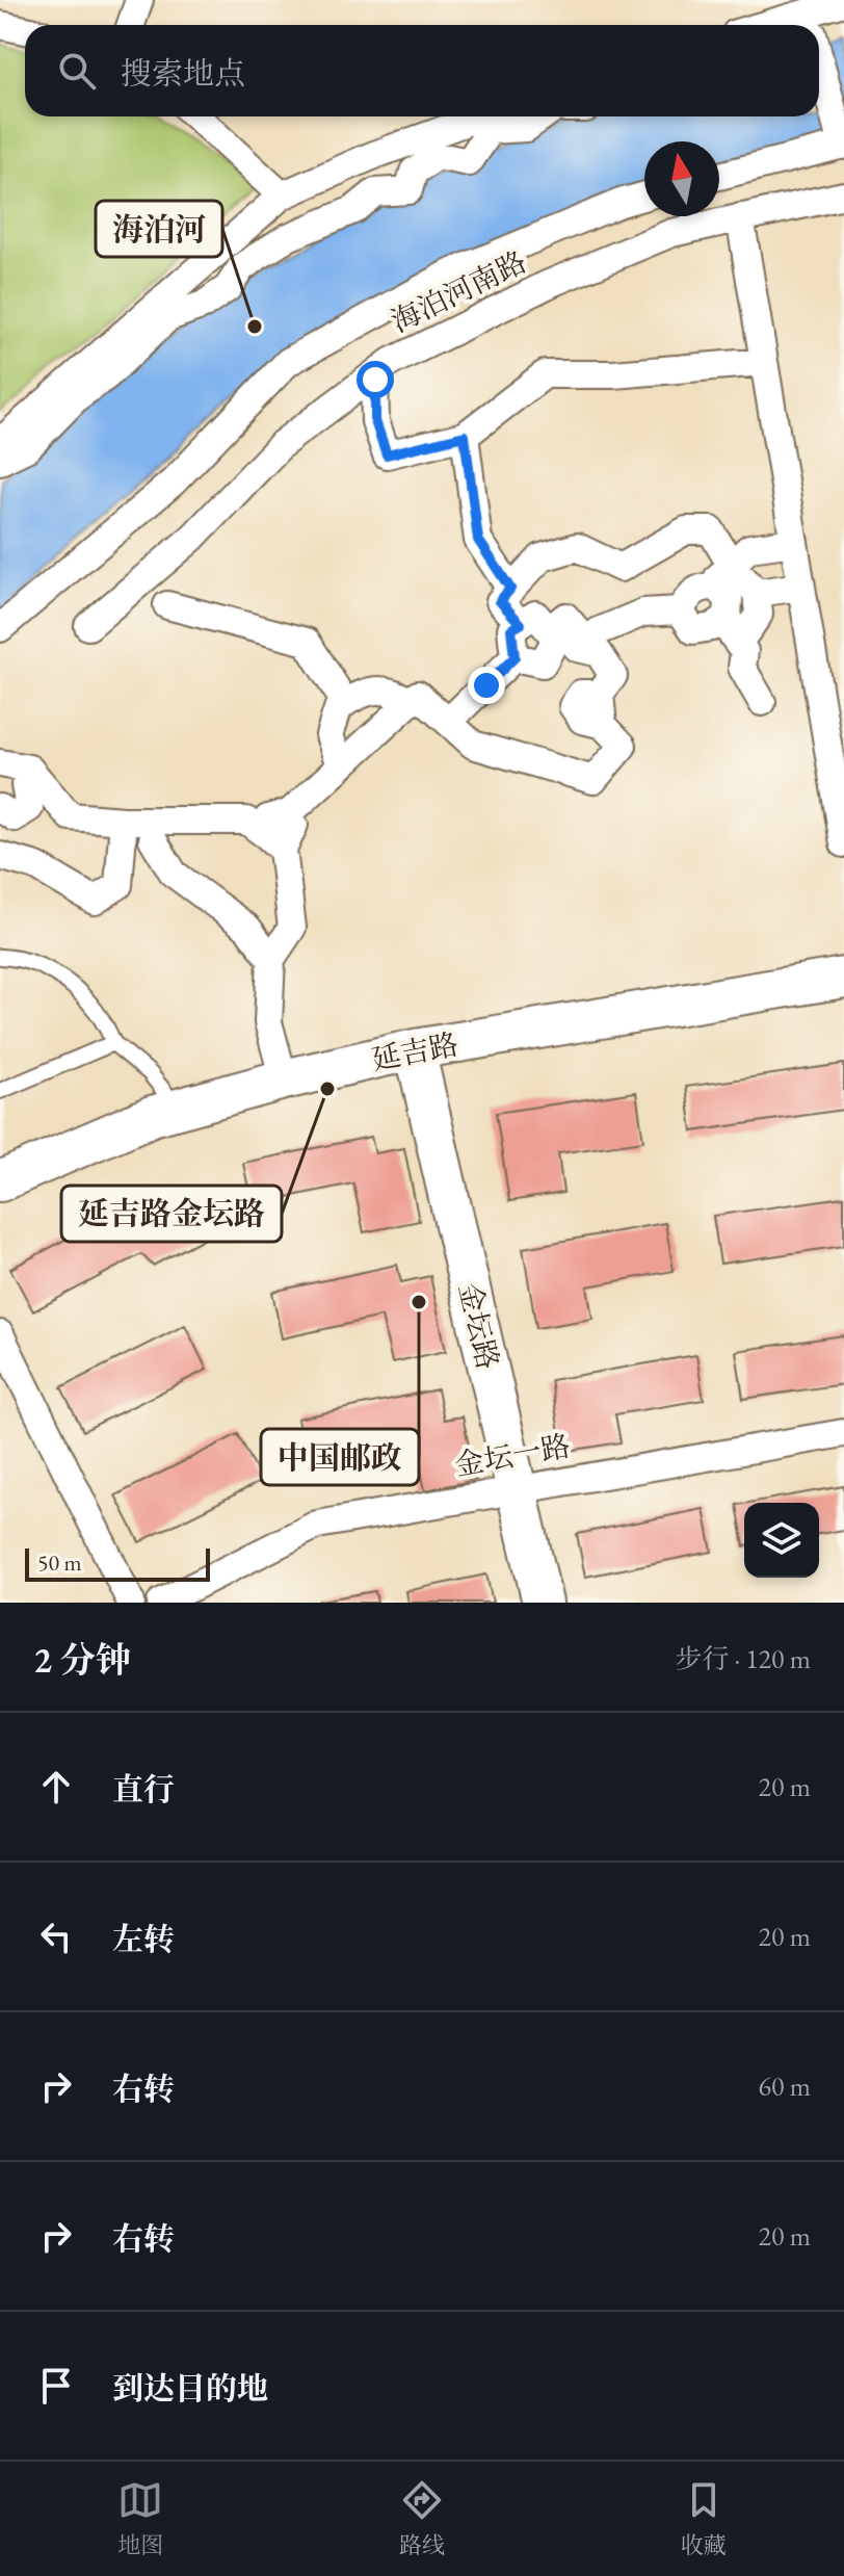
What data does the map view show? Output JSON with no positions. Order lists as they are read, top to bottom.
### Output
{
  "streets": {
    "main road": ["延吉路", "金坛路"],
    "street": ["海泊河南路", "金坛一路"]
  },
  "crossings": [
    ["延吉路", "金坛路"],
    ["金坛路", "金坛一路"]
  ],
  "places": ["海泊河", "延吉路金坛路", "中国邮政"],
  "scale_bar": "50 m",
  "north": "top",
  "page": {
    "search": "搜索地点",
    "scale": "50 m",
    "heading": ["2 分钟", "步行 · 120 m"],
    "list": [
      ["直行", "20 m"],
      ["左转", "20 m"],
      ["右转", "60 m"],
      ["右转", "20 m"],
      "到达目的地"
    ],
    "nav": ["地图", "路线", "收藏"]
  }
}
